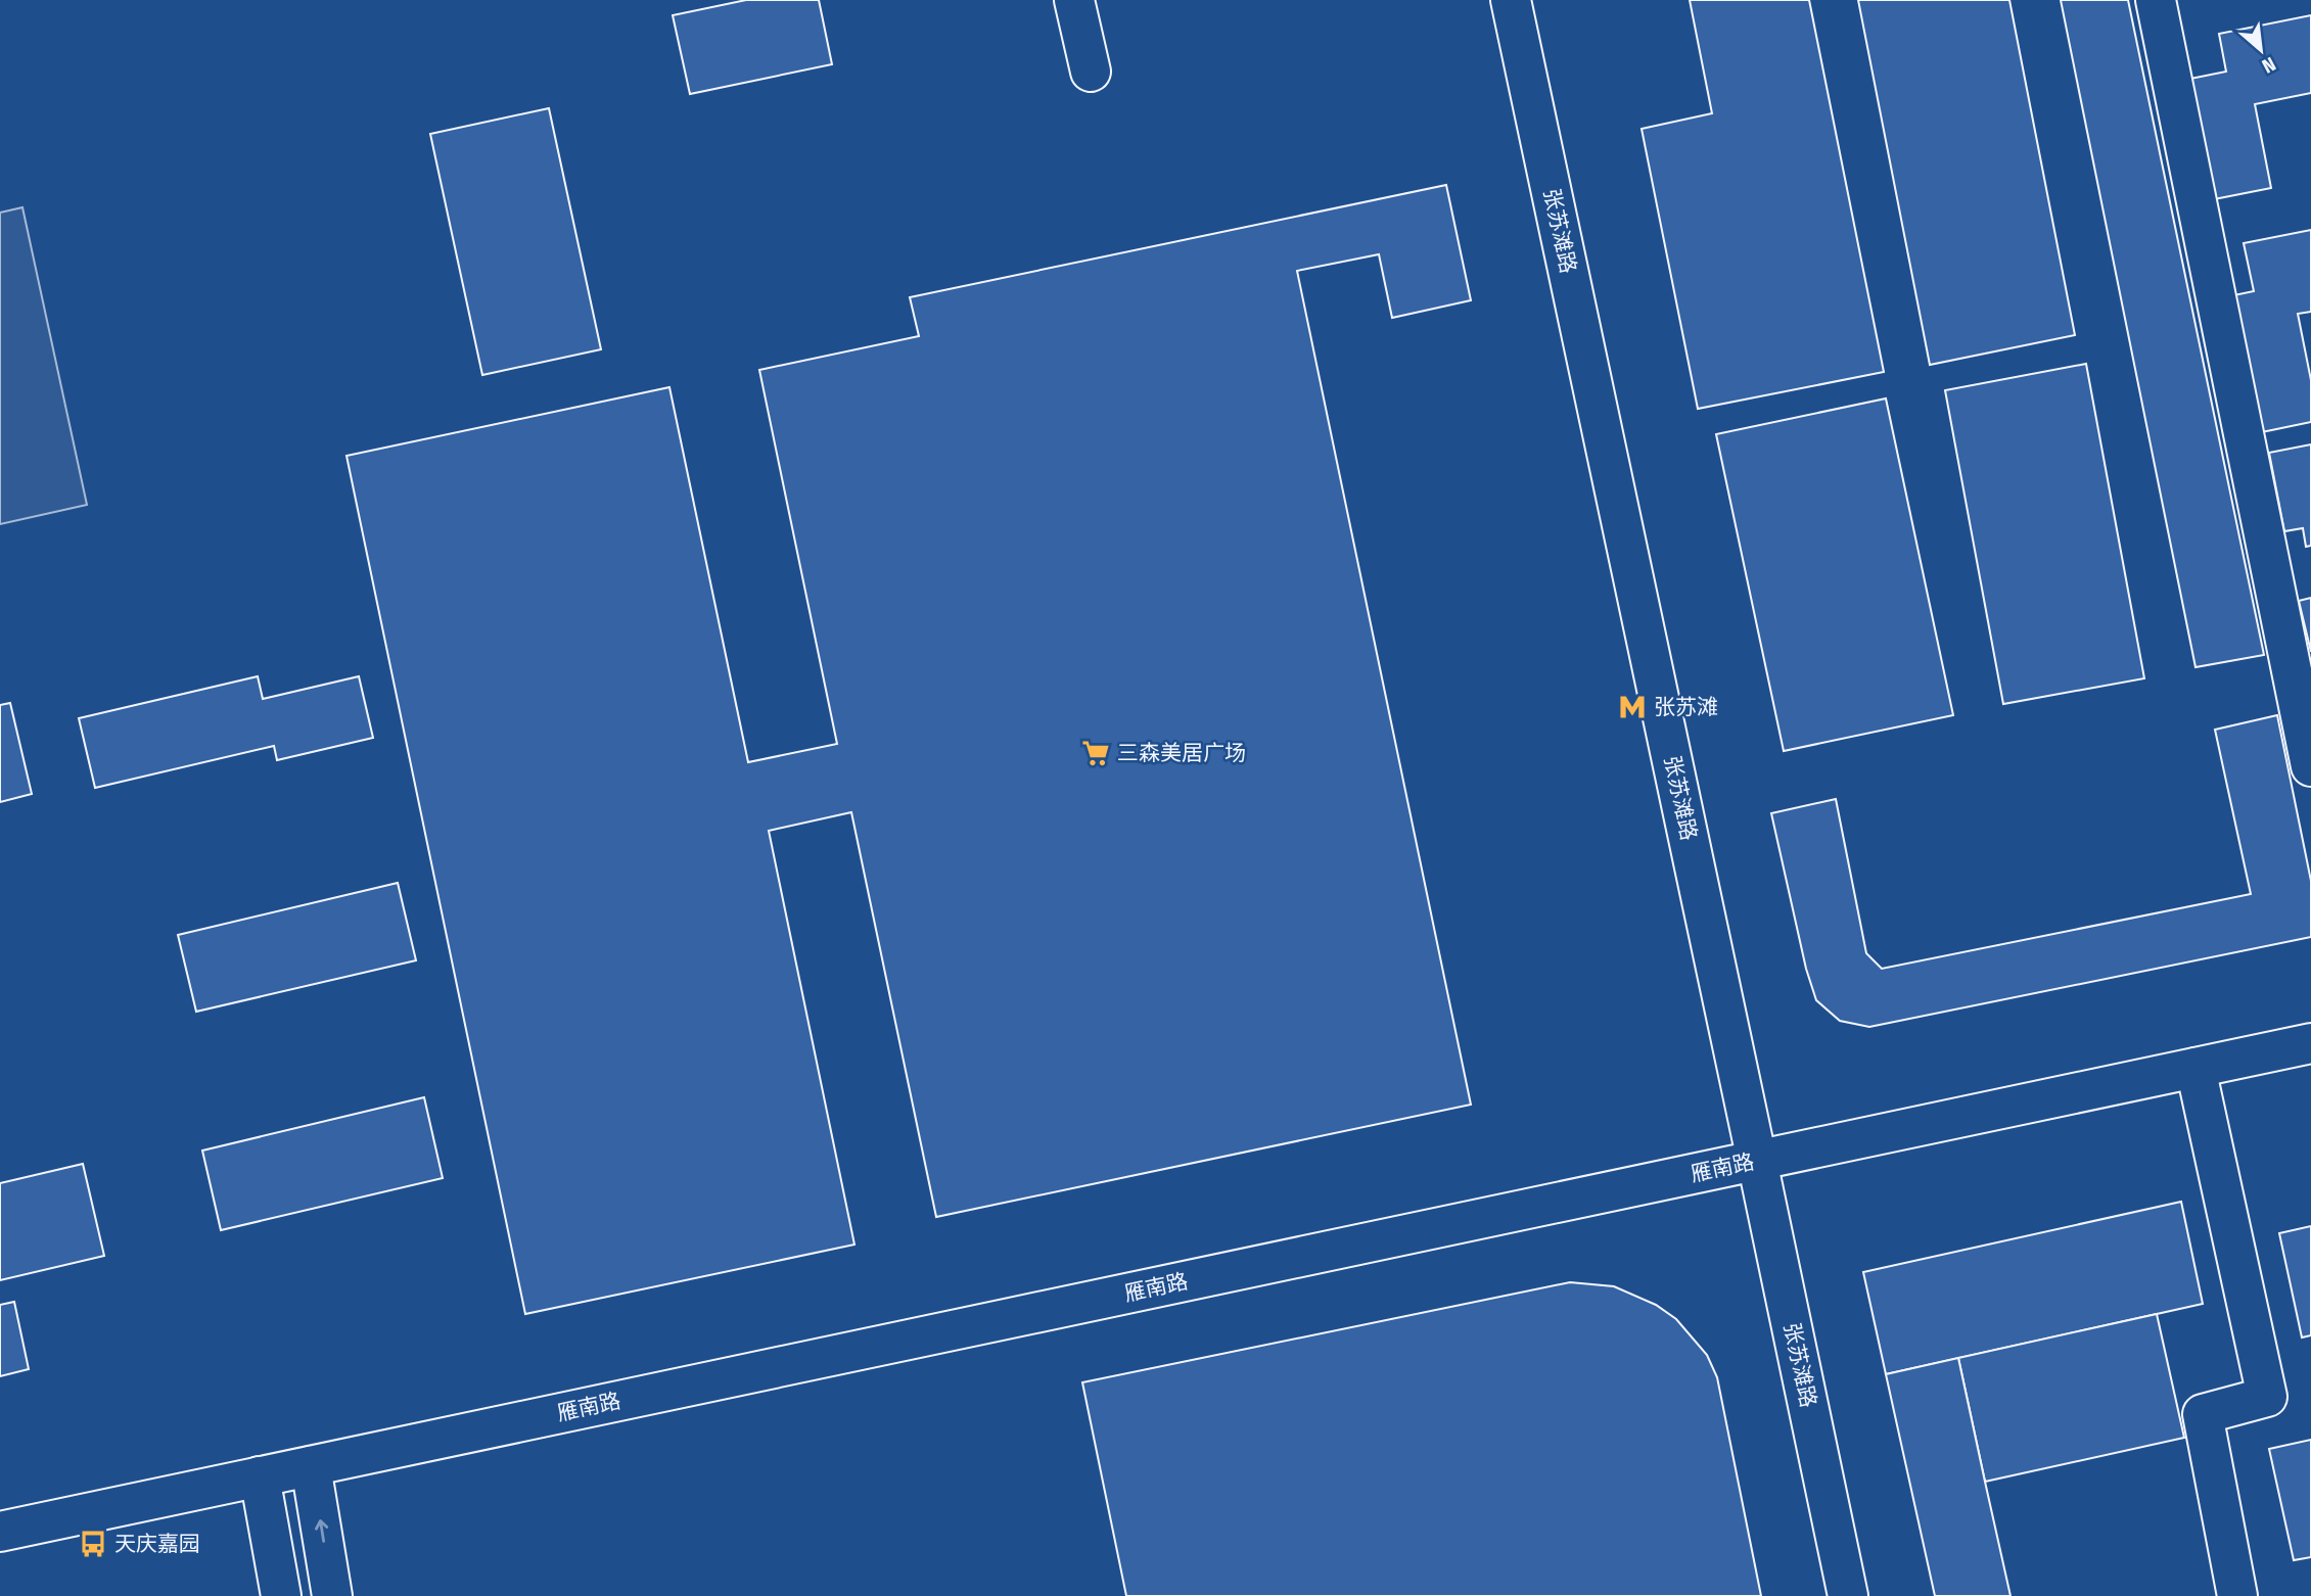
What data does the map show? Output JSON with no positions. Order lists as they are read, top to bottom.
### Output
{
  "streets": {
    "main road": ["张苏滩路", "雁南路"]
  },
  "crossings": [
    ["张苏滩路", "雁南路"]
  ],
  "places": {
    "metro station": ["张苏滩"],
    "supermarket": ["三森美居广场"],
    "bus stop": ["天庆嘉园"]
  },
  "north": "bottom right"
}
